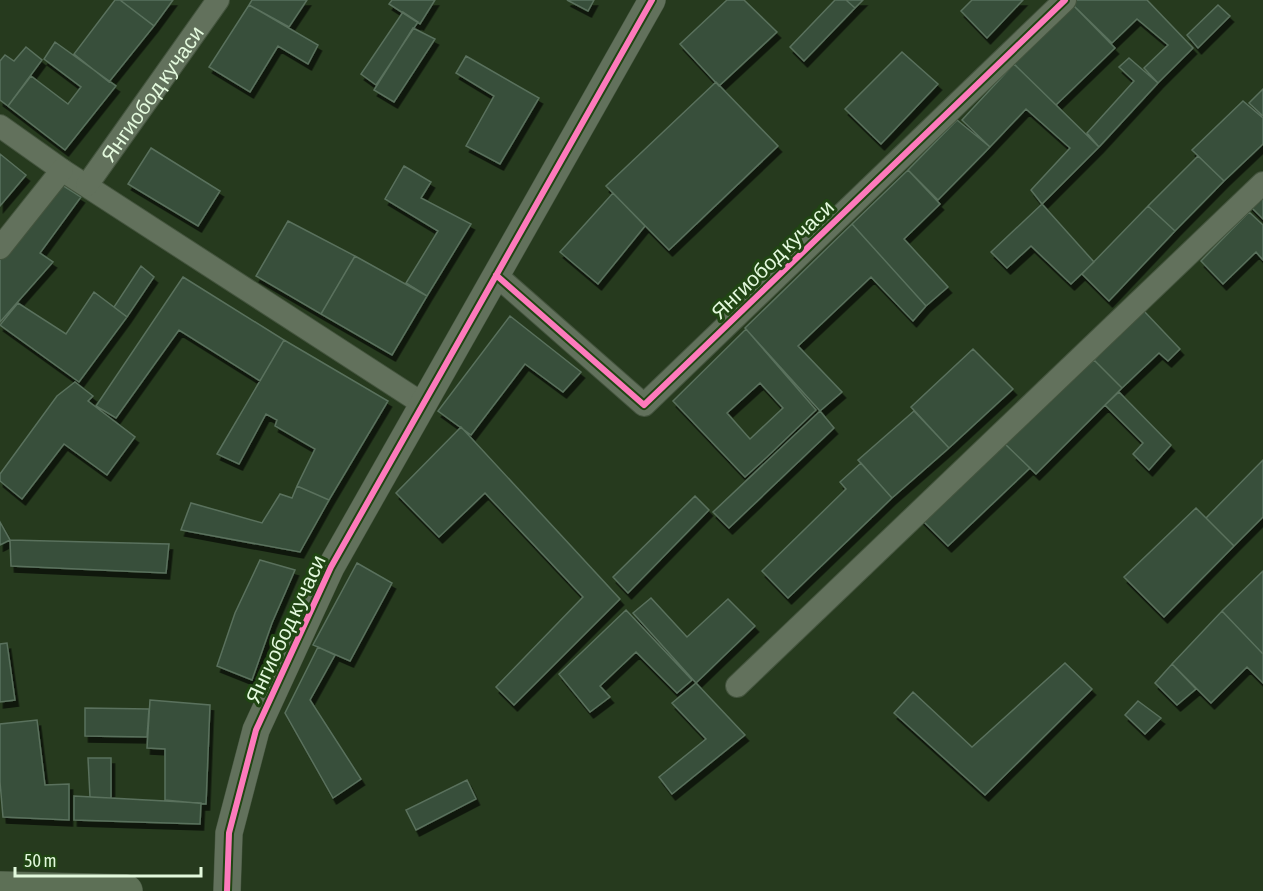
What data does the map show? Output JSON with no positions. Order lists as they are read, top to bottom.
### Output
{
  "streets": {
    "street": ["Янгиобод кучаси"]
  },
  "scale_bar": "50 m"
}
